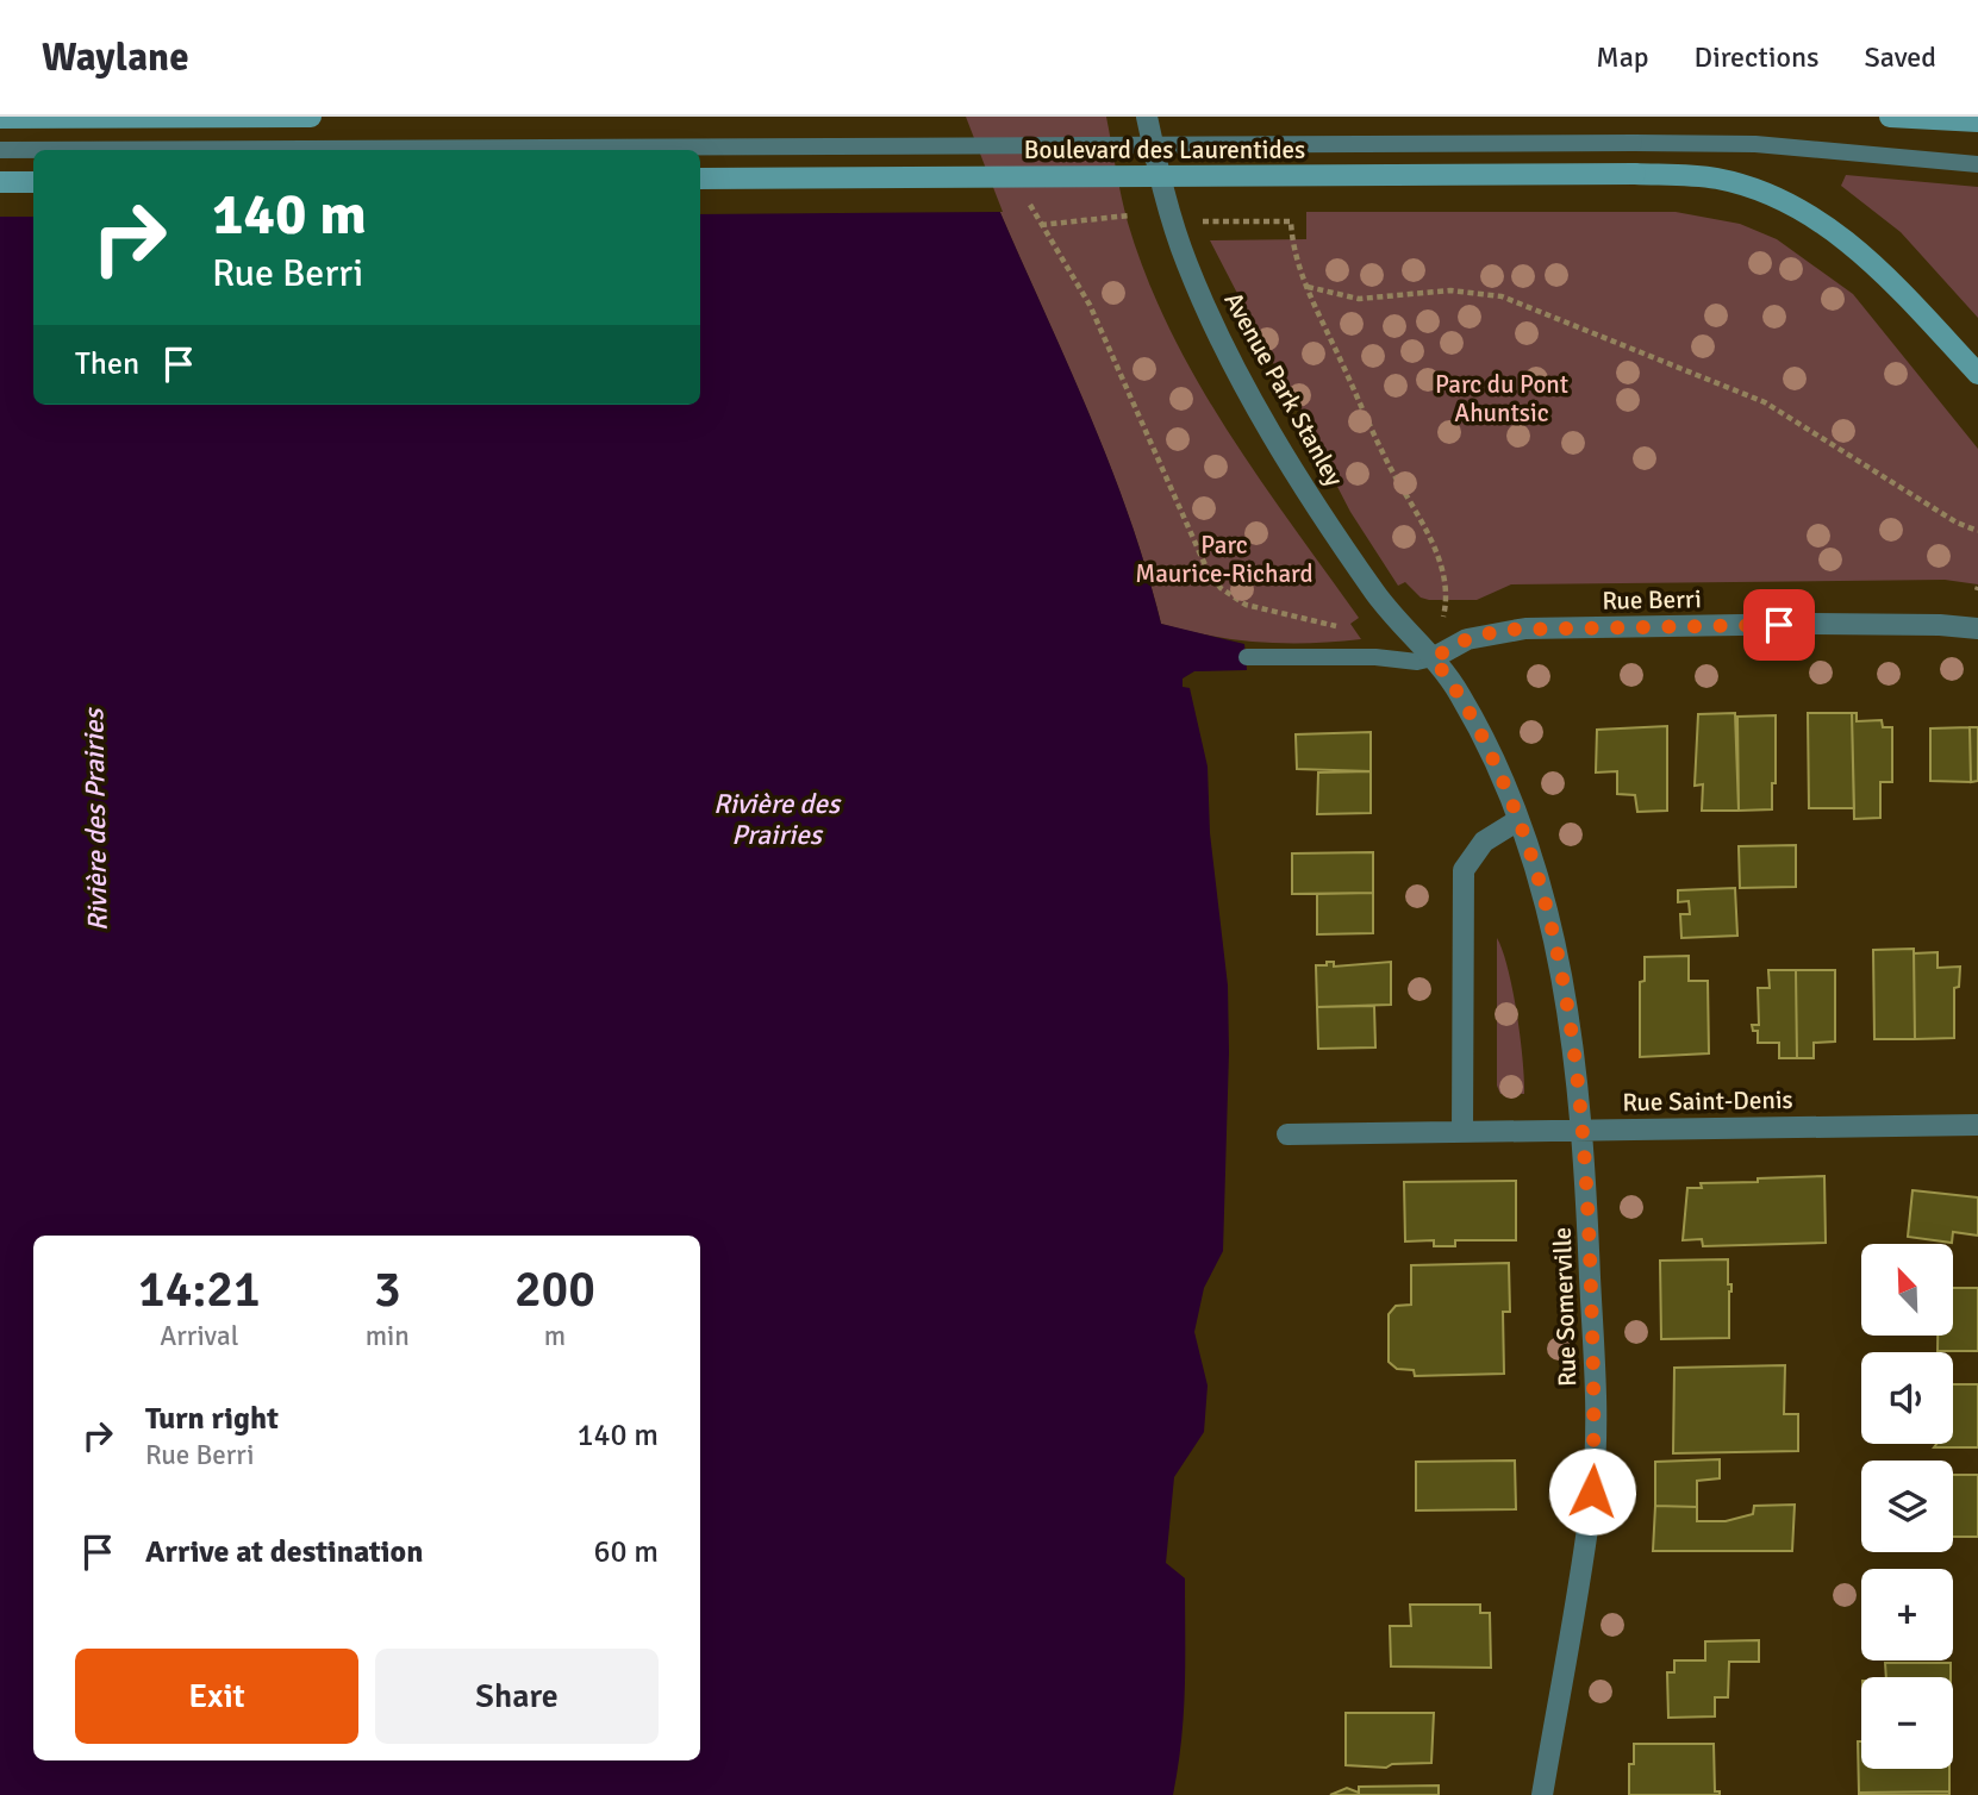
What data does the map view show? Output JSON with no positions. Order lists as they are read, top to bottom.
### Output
{
  "streets": {
    "main road": ["Boulevard des Laurentides"],
    "street": [
      "Avenue Park Stanley",
      "Rue Berri",
      "Rue Saint-Denis",
      "Rue Somerville"
    ]
  },
  "crossings": [
    ["Avenue Park Stanley", "Rue Berri"],
    ["Avenue Park Stanley", "Rue Somerville"],
    ["Rue Berri", "Rue Somerville"],
    ["Rue Saint-Denis", "Rue Somerville"]
  ],
  "water": ["Rivière des Prairies"],
  "parks": ["Parc du Pont Ahuntsic", "Parc Maurice-Richard"],
  "north": "top left",
  "page": {
    "header": "Waylane",
    "nav": ["Map", "Directions", "Saved"],
    "turn": ["140 m", "Rue Berri"],
    "then": "Then",
    "eta": [
      "14:21",
      "Arrival",
      "3",
      "min",
      "200",
      "m"
    ],
    "map_buttons": ["+", "−"],
    "list": [
      {
        "name": "Turn right",
        "note": "Rue Berri",
        "value": "140 m"
      },
      {
        "name": "Arrive at destination",
        "value": "60 m"
      }
    ],
    "buttons": ["Exit", "Share"]
  }
}
